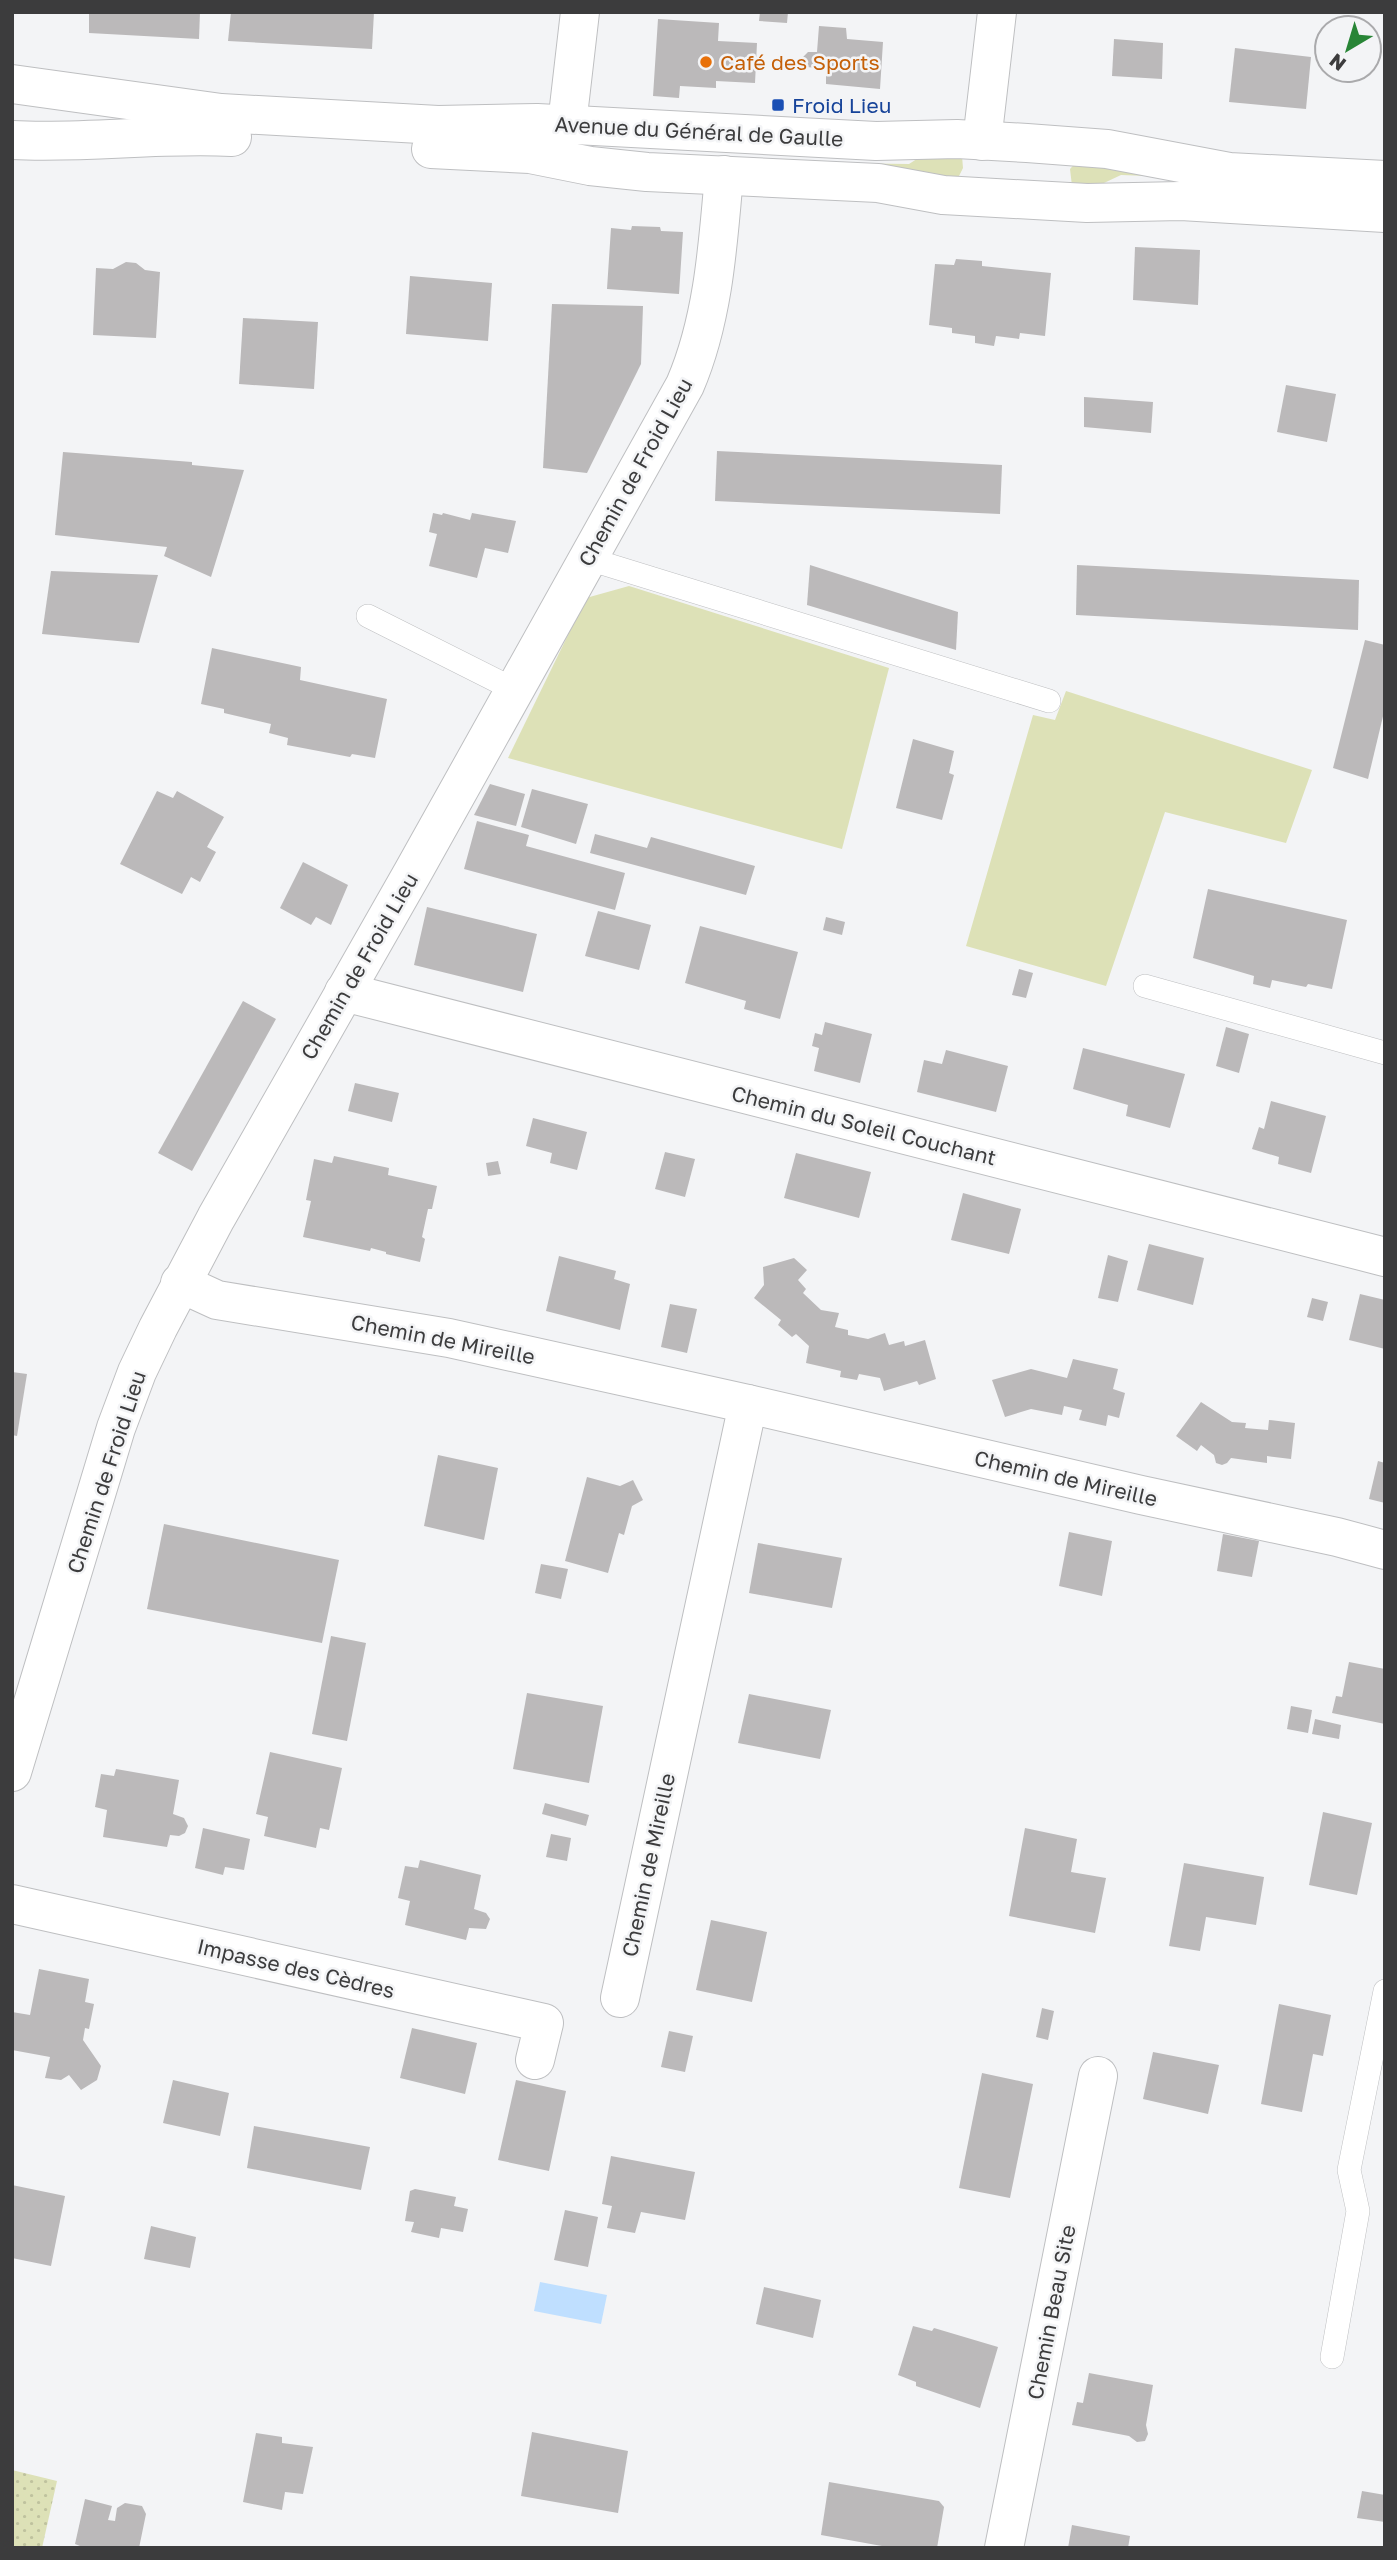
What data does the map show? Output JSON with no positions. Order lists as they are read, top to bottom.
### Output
{
  "streets": {
    "street": [
      "Avenue du Général de Gaulle",
      "Chemin de Froid Lieu",
      "Chemin du Soleil Couchant",
      "Chemin de Mireille",
      "Impasse des Cèdres",
      "Chemin Beau Site"
    ]
  },
  "crossings": [
    ["Avenue du Général de Gaulle", "Chemin de Froid Lieu"],
    ["Chemin de Froid Lieu", "Chemin du Soleil Couchant"],
    ["Chemin de Froid Lieu", "Chemin de Mireille"]
  ],
  "places": {
    "other": ["Café des Sports"],
    "transit": ["Froid Lieu"]
  },
  "north": "bottom left"
}
